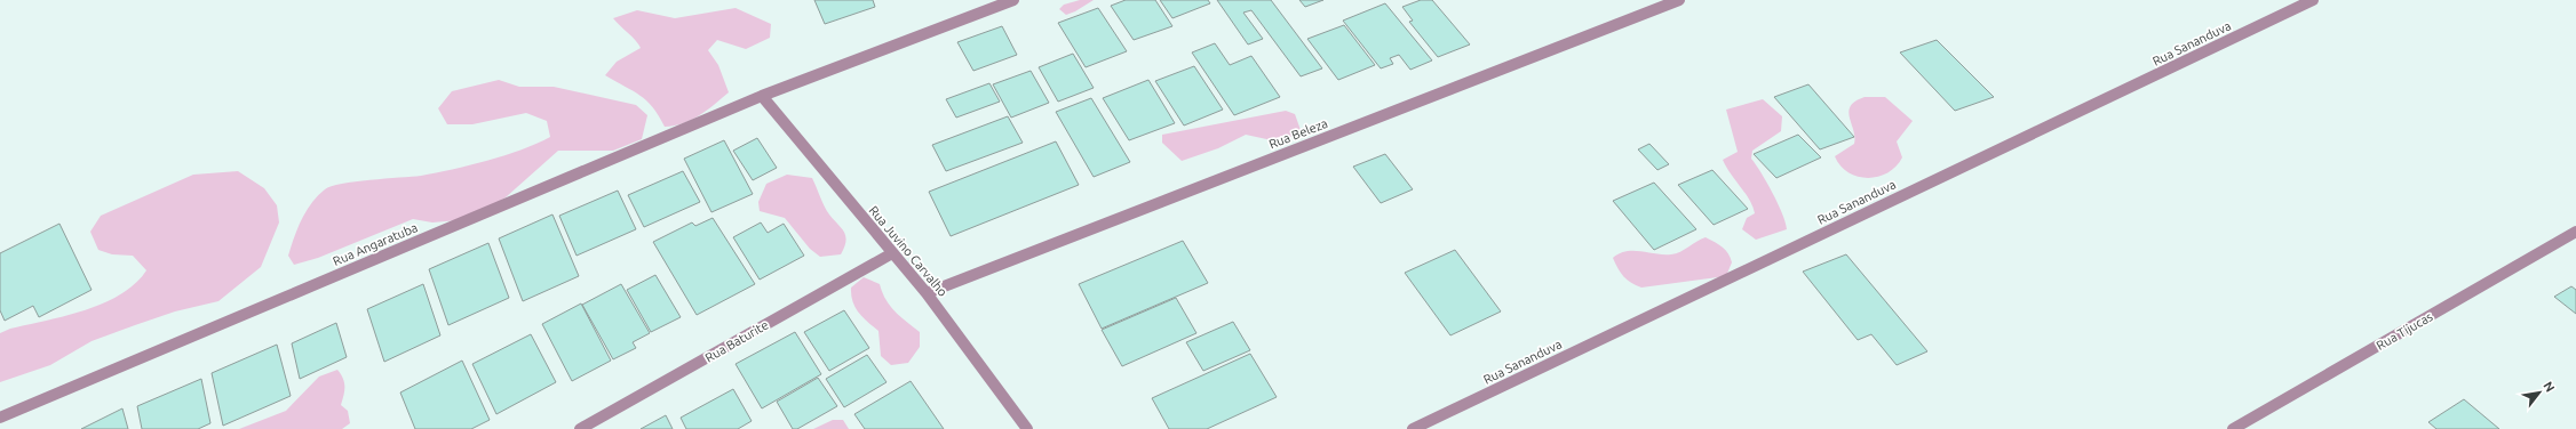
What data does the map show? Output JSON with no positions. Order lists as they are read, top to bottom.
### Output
{
  "streets": {
    "street": [
      "Rua Sananduva",
      "Rua Beleza",
      "Rua Angaratuba",
      "Rua Juvino Carvalho",
      "Rua Tijucas",
      "Rua Baturite"
    ]
  },
  "crossings": [
    ["Rua Beleza", "Rua Juvino Carvalho"],
    ["Rua Angaratuba", "Rua Juvino Carvalho"],
    ["Rua Juvino Carvalho", "Rua Baturite"]
  ],
  "north": "top right"
}
